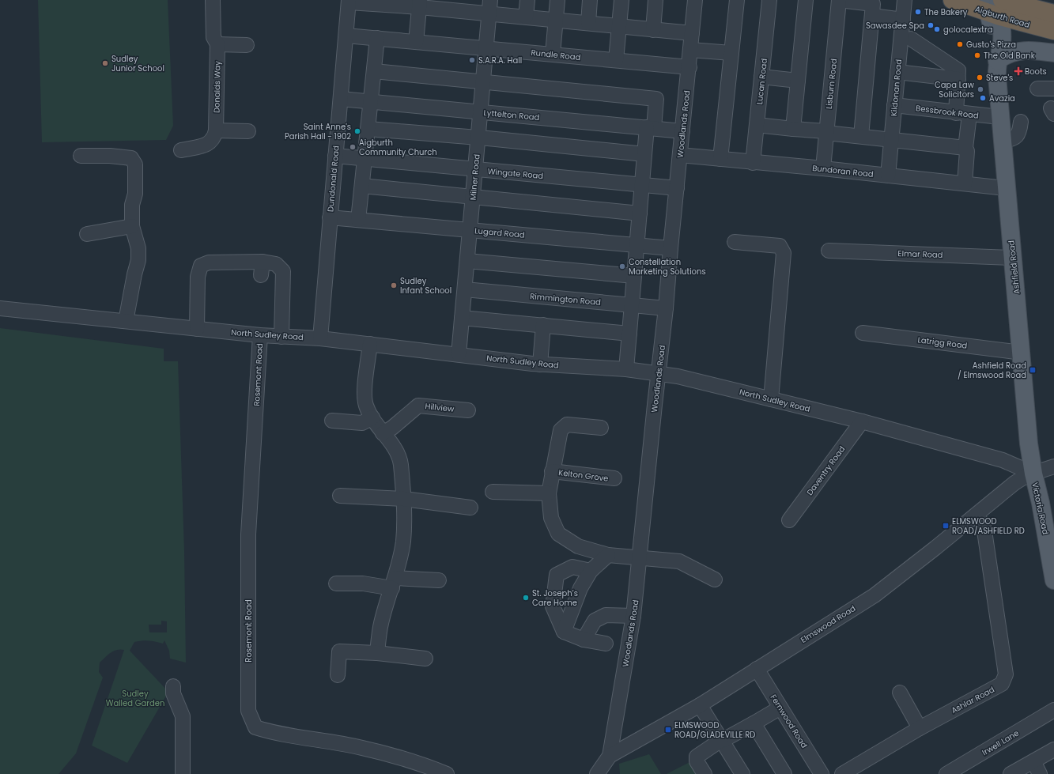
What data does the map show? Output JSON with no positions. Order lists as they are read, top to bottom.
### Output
{
  "streets": {
    "highway": ["Aigburth Road"],
    "main road": ["Ashfield Road", "Victoria Road"],
    "street": [
      "Rundle Road",
      "Lucan Road",
      "Lisburn Road",
      "Donalds Way",
      "Kildonan Road",
      "Bessbrook Road",
      "Lyttelton Road",
      "Woodlands Road",
      "Bundoran Road",
      "Wingate Road",
      "Milner Road",
      "Dundonald Road",
      "Lugard Road",
      "Elmar Road",
      "Rimmington Road",
      "North Sudley Road",
      "Latrigg Road",
      "Rosemont Road",
      "Hillview",
      "Daventry Road",
      "Kelton Grove",
      "Elmswood Road",
      "Ashlar Road",
      "Fernwood Road",
      "Irwell Lane"
    ]
  },
  "crossings": [
    ["Aigburth Road", "Ashfield Road"],
    ["Rundle Road", "Woodlands Road"],
    ["Rundle Road", "Milner Road"],
    ["Rundle Road", "Dundonald Road"],
    ["Lucan Road", "Bundoran Road"],
    ["Lisburn Road", "Bundoran Road"],
    ["Kildonan Road", "Bessbrook Road"],
    ["Kildonan Road", "Bundoran Road"],
    ["Bessbrook Road", "Ashfield Road"],
    ["Lyttelton Road", "Woodlands Road"],
    ["Lyttelton Road", "Milner Road"],
    ["Lyttelton Road", "Dundonald Road"],
    ["Woodlands Road", "Bundoran Road"],
    ["Woodlands Road", "Wingate Road"],
    ["Woodlands Road", "Lugard Road"],
    ["Woodlands Road", "Rimmington Road"],
    ["Woodlands Road", "North Sudley Road"],
    ["Woodlands Road", "Kelton Grove"],
    ["Woodlands Road", "Elmswood Road"],
    ["Bundoran Road", "Ashfield Road"],
    ["Wingate Road", "Milner Road"],
    ["Wingate Road", "Dundonald Road"],
    ["Milner Road", "Lugard Road"],
    ["Milner Road", "Rimmington Road"],
    ["Milner Road", "North Sudley Road"],
    ["Dundonald Road", "Lugard Road"],
    ["Dundonald Road", "North Sudley Road"],
    ["Elmar Road", "Ashfield Road"],
    ["Ashfield Road", "North Sudley Road"],
    ["Ashfield Road", "Latrigg Road"],
    ["Ashfield Road", "Victoria Road"],
    ["Ashfield Road", "Elmswood Road"],
    ["North Sudley Road", "Rosemont Road"],
    ["North Sudley Road", "Daventry Road"],
    ["North Sudley Road", "Victoria Road"],
    ["North Sudley Road", "Elmswood Road"],
    ["Victoria Road", "Elmswood Road"],
    ["Elmswood Road", "Ashlar Road"],
    ["Elmswood Road", "Fernwood Road"]
  ],
  "parks": ["Sudley Walled Garden"],
  "places": {
    "other": [
      "The Bakery",
      "Sawasdee Spa",
      "golocalextra",
      "Gusto's Pizza",
      "The Old Bank",
      "S.A.R.A. Hall",
      "Sudley Junior School",
      "Steve's",
      "Capa Law Solicitors",
      "Avazia",
      "Saint Anne's Parish Hall - 1902",
      "Aigburth Community Church",
      "Constellation Marketing Solutions",
      "Sudley Infant School",
      "St. Joseph’s Care Home"
    ],
    "health": ["Boots"],
    "transit": ["Ashfield Road / Elmswood Road", "ELMSWOOD ROAD/ASHFIELD RD", "ELMSWOOD ROAD/GLADEVILLE RD"]
  }
}
